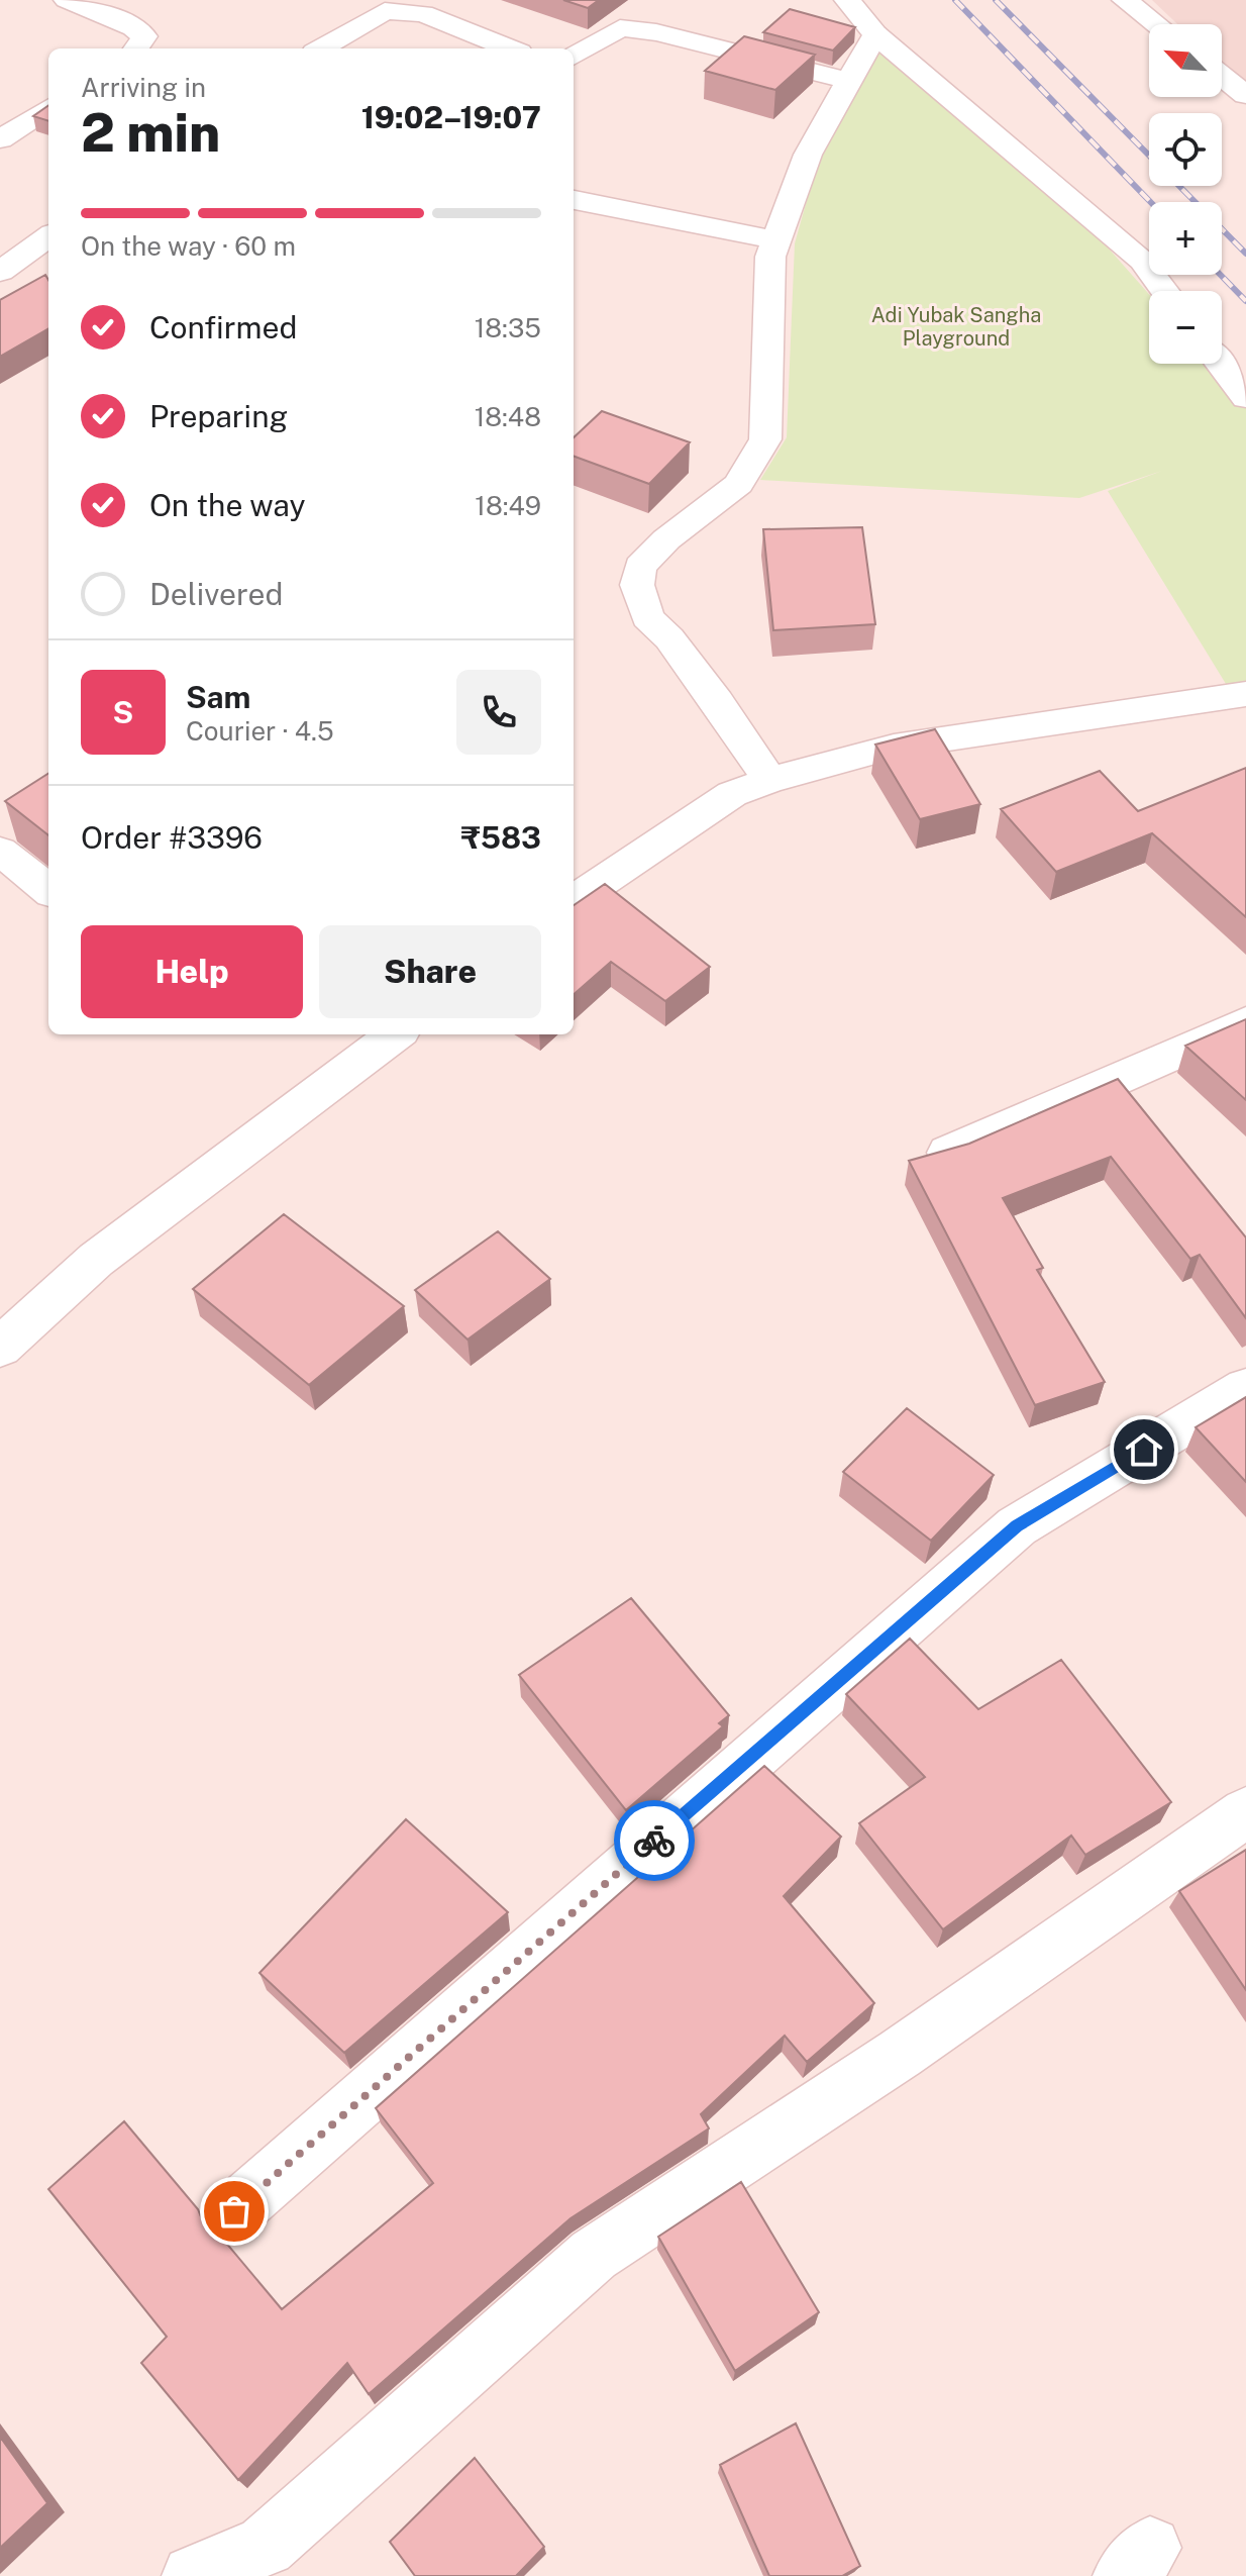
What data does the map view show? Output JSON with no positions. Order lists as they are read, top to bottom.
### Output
{
  "parks": ["Adi Yubak Sangha Playground"],
  "north": "top left",
  "page": {
    "map_buttons": ["+", "−"],
    "heading": ["2 min", "Arriving in", "19:02–19:07"],
    "panel": [
      "Sam",
      "Courier · 4.5",
      "Order #3396",
      "₹583"
    ],
    "bar": "On the way · 60 m",
    "list": [
      ["Confirmed", "18:35"],
      ["Preparing", "18:48"],
      ["On the way", "18:49"],
      "Delivered"
    ],
    "round": "S",
    "buttons": ["Help", "Share"]
  }
}
